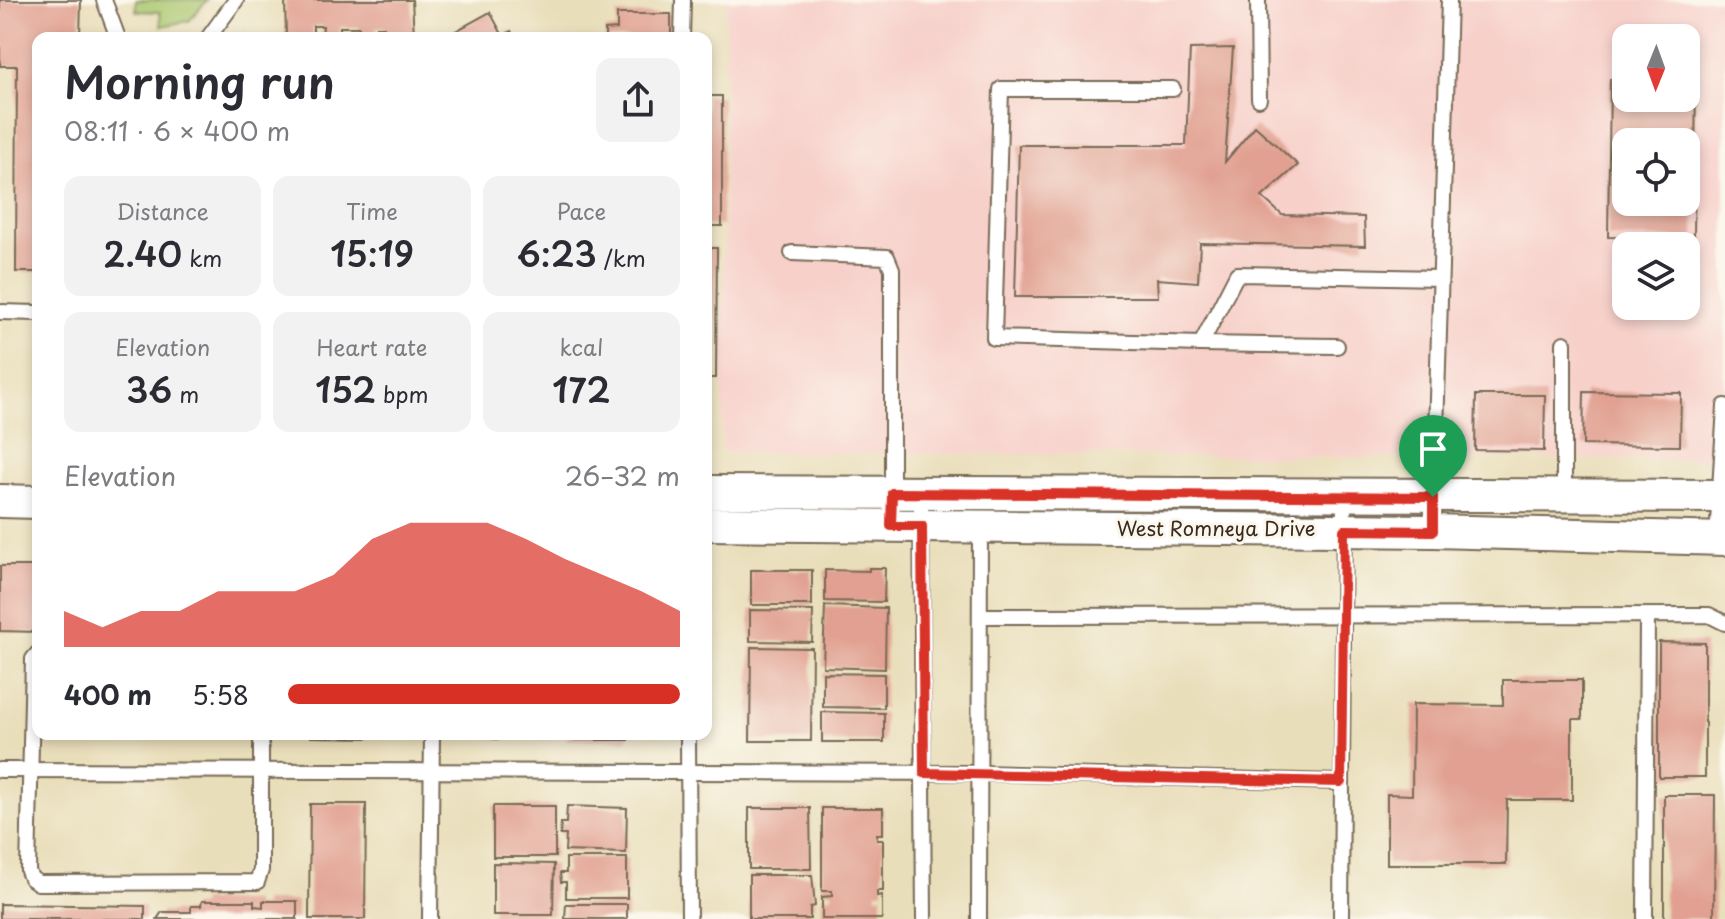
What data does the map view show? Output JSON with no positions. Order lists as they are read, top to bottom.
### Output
{
  "streets": {
    "street": ["West Romneya Drive"]
  },
  "north": "bottom",
  "page": {
    "heading": ["Morning run", "08:11 · 6 × 400 m"],
    "stats": [
      ["Distance", "2.40 km"],
      ["Time", "15:19"],
      ["Pace", "6:23 /km"],
      ["Elevation", "36 m"],
      ["Heart rate", "152 bpm"],
      ["kcal", "172"]
    ],
    "chart": ["Elevation", "26–32 m"],
    "list": [
      {
        "name": "400 m",
        "note": "5:58"
      }
    ]
  }
}
